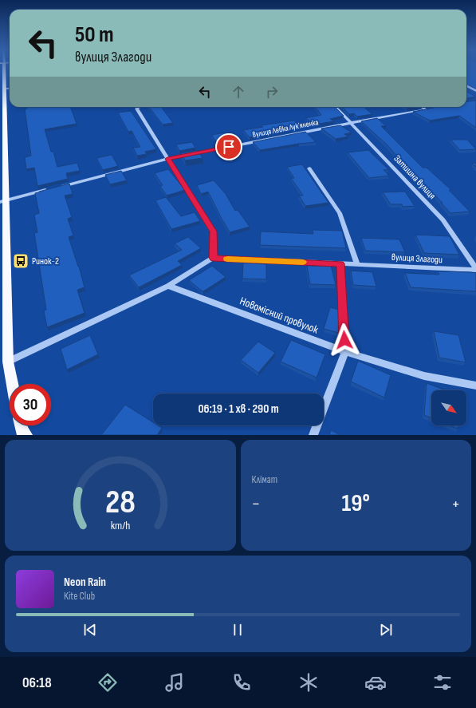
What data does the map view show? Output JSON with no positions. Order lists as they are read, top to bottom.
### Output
{
  "streets": {
    "street": [
      "вулиця Левка Лукʼяненка",
      "Затишна вулиця",
      "вулиця Злагоди",
      "Новомісний провулок"
    ]
  },
  "crossings": [
    ["вулиця Левка Лукʼяненка", "Затишна вулиця"],
    ["Затишна вулиця", "вулиця Злагоди"]
  ],
  "places": {
    "bus stop": ["Ринок-2"]
  },
  "north": "bottom right",
  "page": {
    "turn": ["50 m", "вулиця Злагоди"],
    "limit": "30",
    "trip": "06:19 · 1 хв · 290 m",
    "tile": "Клімат",
    "heat": ["−", "19°", "+"],
    "song": ["Neon Rain", "Kite Club"],
    "tabs": "06:18",
    "gauge": ["28", "km/h"]
  }
}
